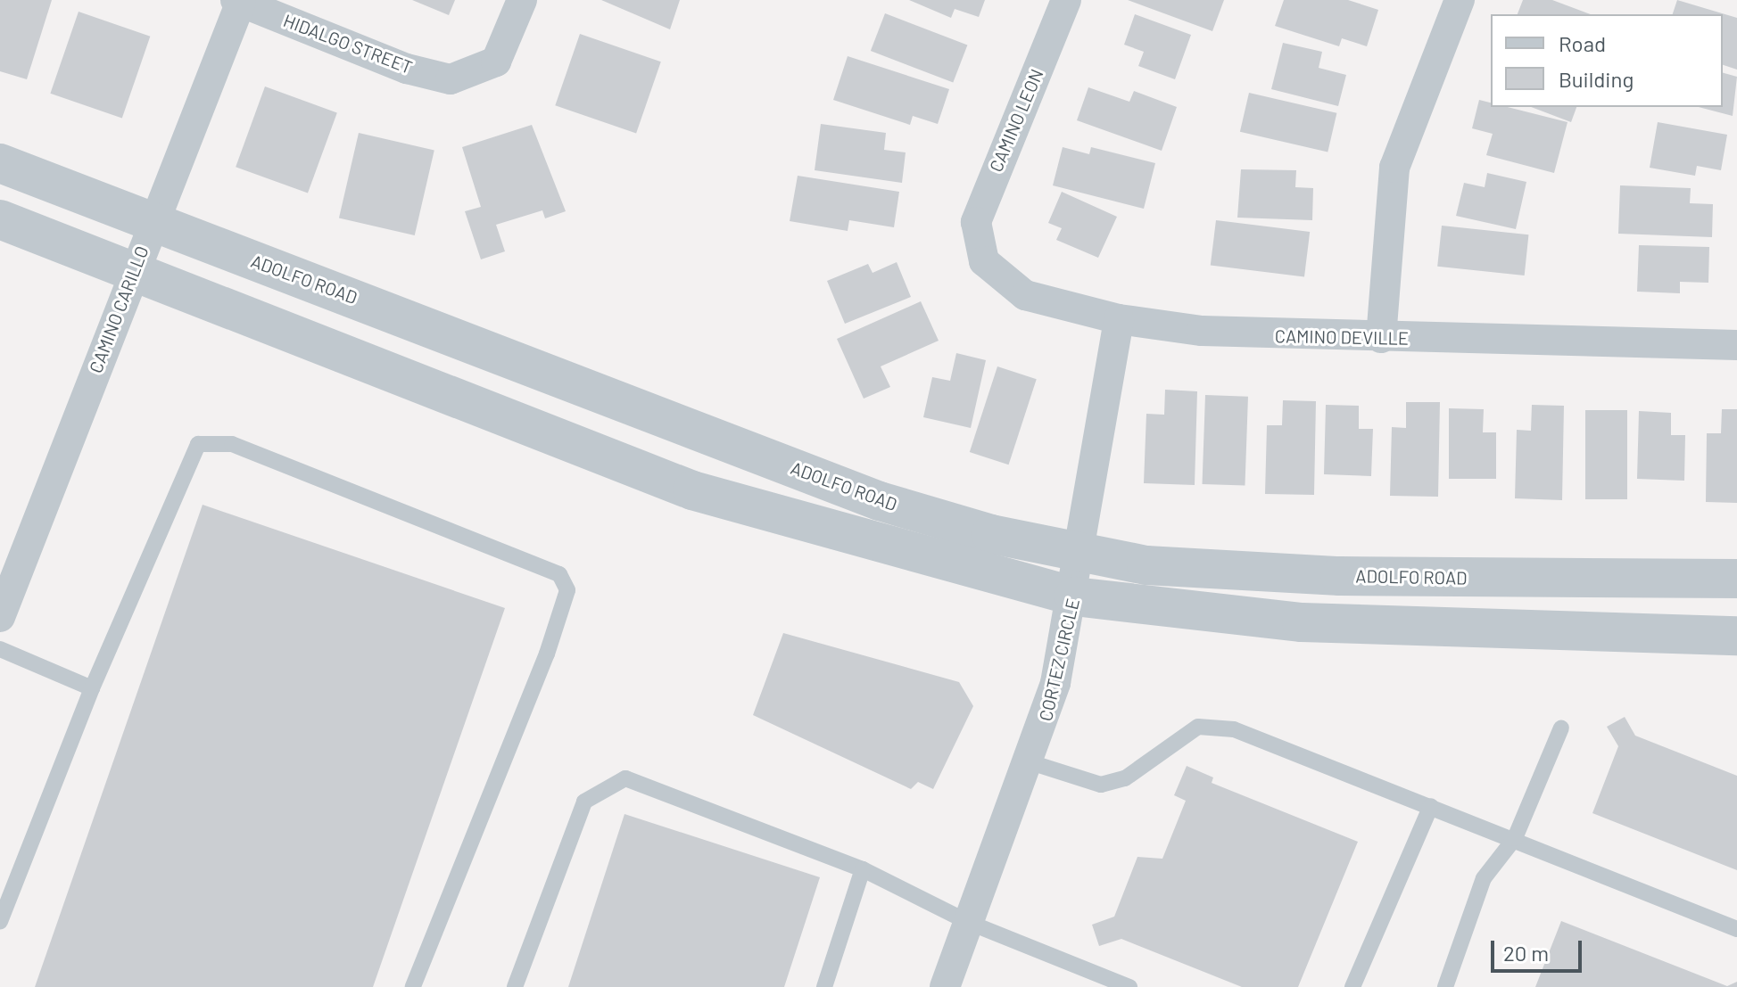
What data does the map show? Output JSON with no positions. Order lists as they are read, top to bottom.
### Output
{
  "streets": {
    "street": [
      "HIDALGO STREET",
      "CAMINO LEON",
      "ADOLFO ROAD",
      "CAMINO CARILLO",
      "CAMINO DEVILLE",
      "CORTEZ CIRCLE"
    ]
  },
  "crossings": [
    ["HIDALGO STREET", "CAMINO CARILLO"],
    ["CAMINO LEON", "CAMINO DEVILLE"],
    ["ADOLFO ROAD", "CAMINO CARILLO"],
    ["ADOLFO ROAD", "CORTEZ CIRCLE"],
    ["CAMINO DEVILLE", "CORTEZ CIRCLE"]
  ],
  "legend": ["Road", "Building"],
  "scale_bar": "20 m"
}
